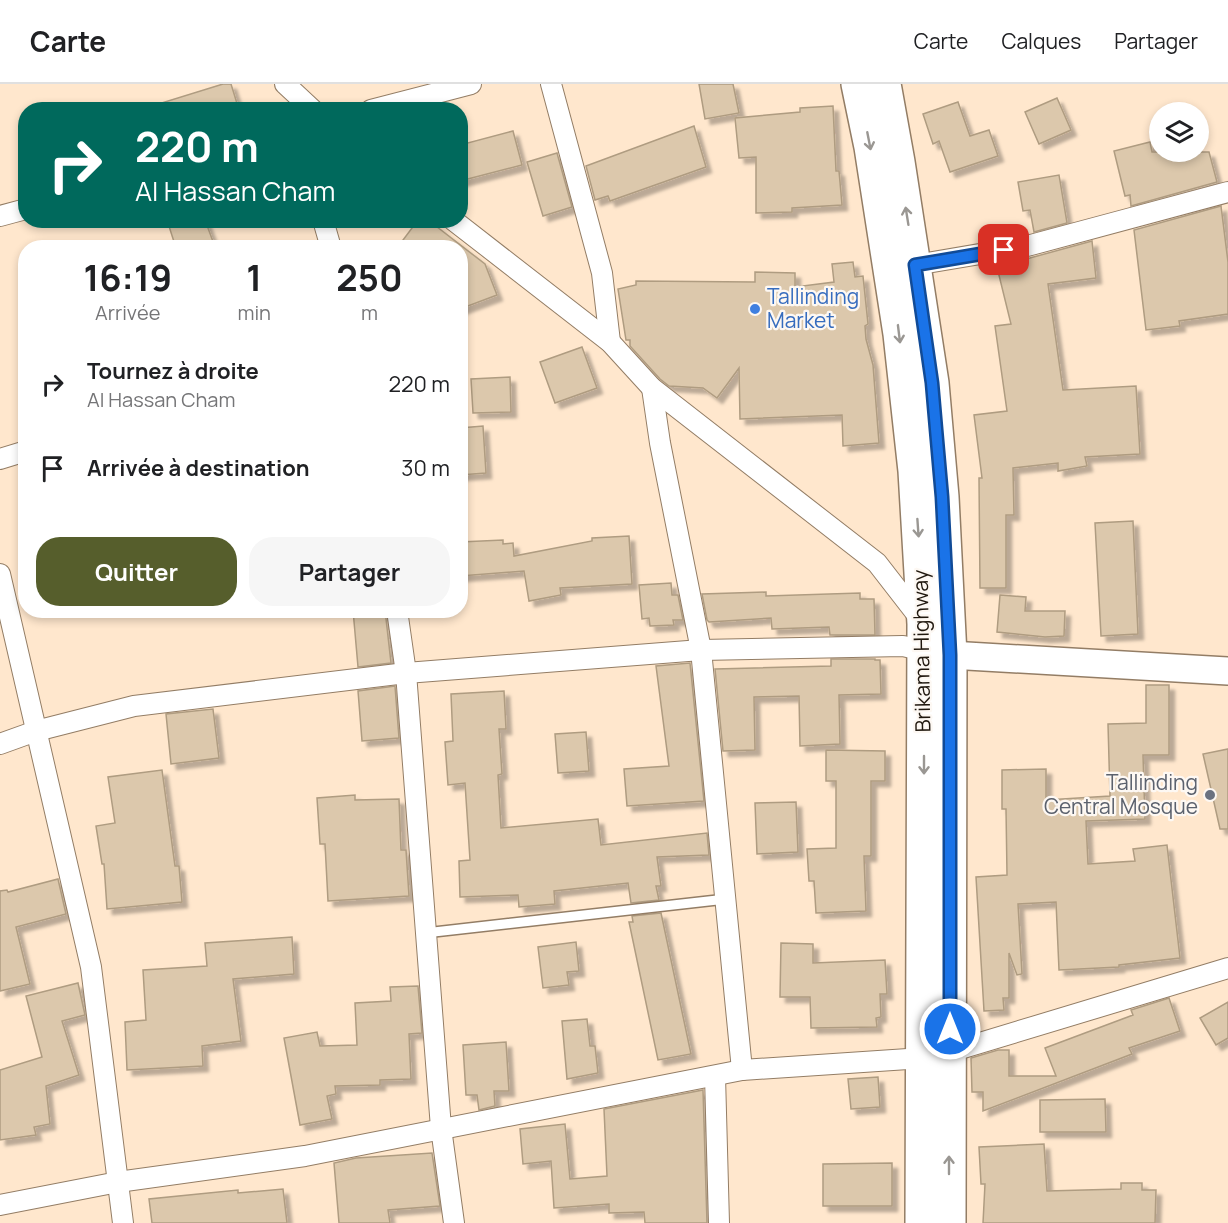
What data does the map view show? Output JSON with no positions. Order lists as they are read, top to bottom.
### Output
{
  "streets": {
    "highway": ["Brikama Highway"]
  },
  "places": ["Tallinding Market", "Tallinding Central Mosque"],
  "page": {
    "header": "Carte",
    "nav": ["Carte", "Calques", "Partager"],
    "turn": ["220 m", "Al Hassan Cham"],
    "eta": [
      "16:19",
      "Arrivée",
      "1",
      "min",
      "250",
      "m"
    ],
    "list": [
      {
        "name": "Tournez à droite",
        "note": "Al Hassan Cham",
        "value": "220 m"
      },
      {
        "name": "Arrivée à destination",
        "value": "30 m"
      }
    ],
    "buttons": ["Quitter", "Partager"]
  }
}
